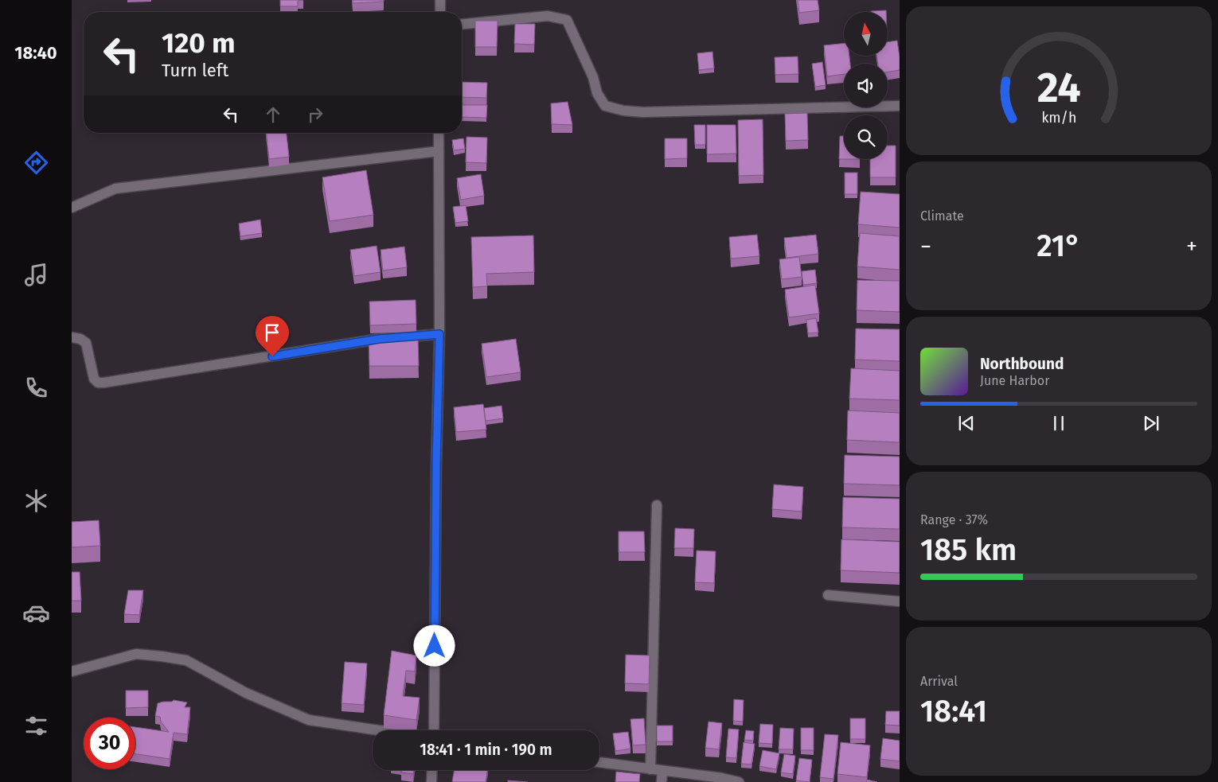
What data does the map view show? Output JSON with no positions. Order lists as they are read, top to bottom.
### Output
{
  "north": "top",
  "page": {
    "tabs": "18:40",
    "turn": ["120 m", "Turn left"],
    "tile": [
      "Climate",
      ["Range · 37%", "185 km"],
      ["Arrival", "18:41"]
    ],
    "heat": ["−", "21°", "+"],
    "song": ["Northbound", "June Harbor"],
    "limit": "30",
    "trip": "18:41 · 1 min · 190 m",
    "gauge": ["24", "km/h"]
  }
}
